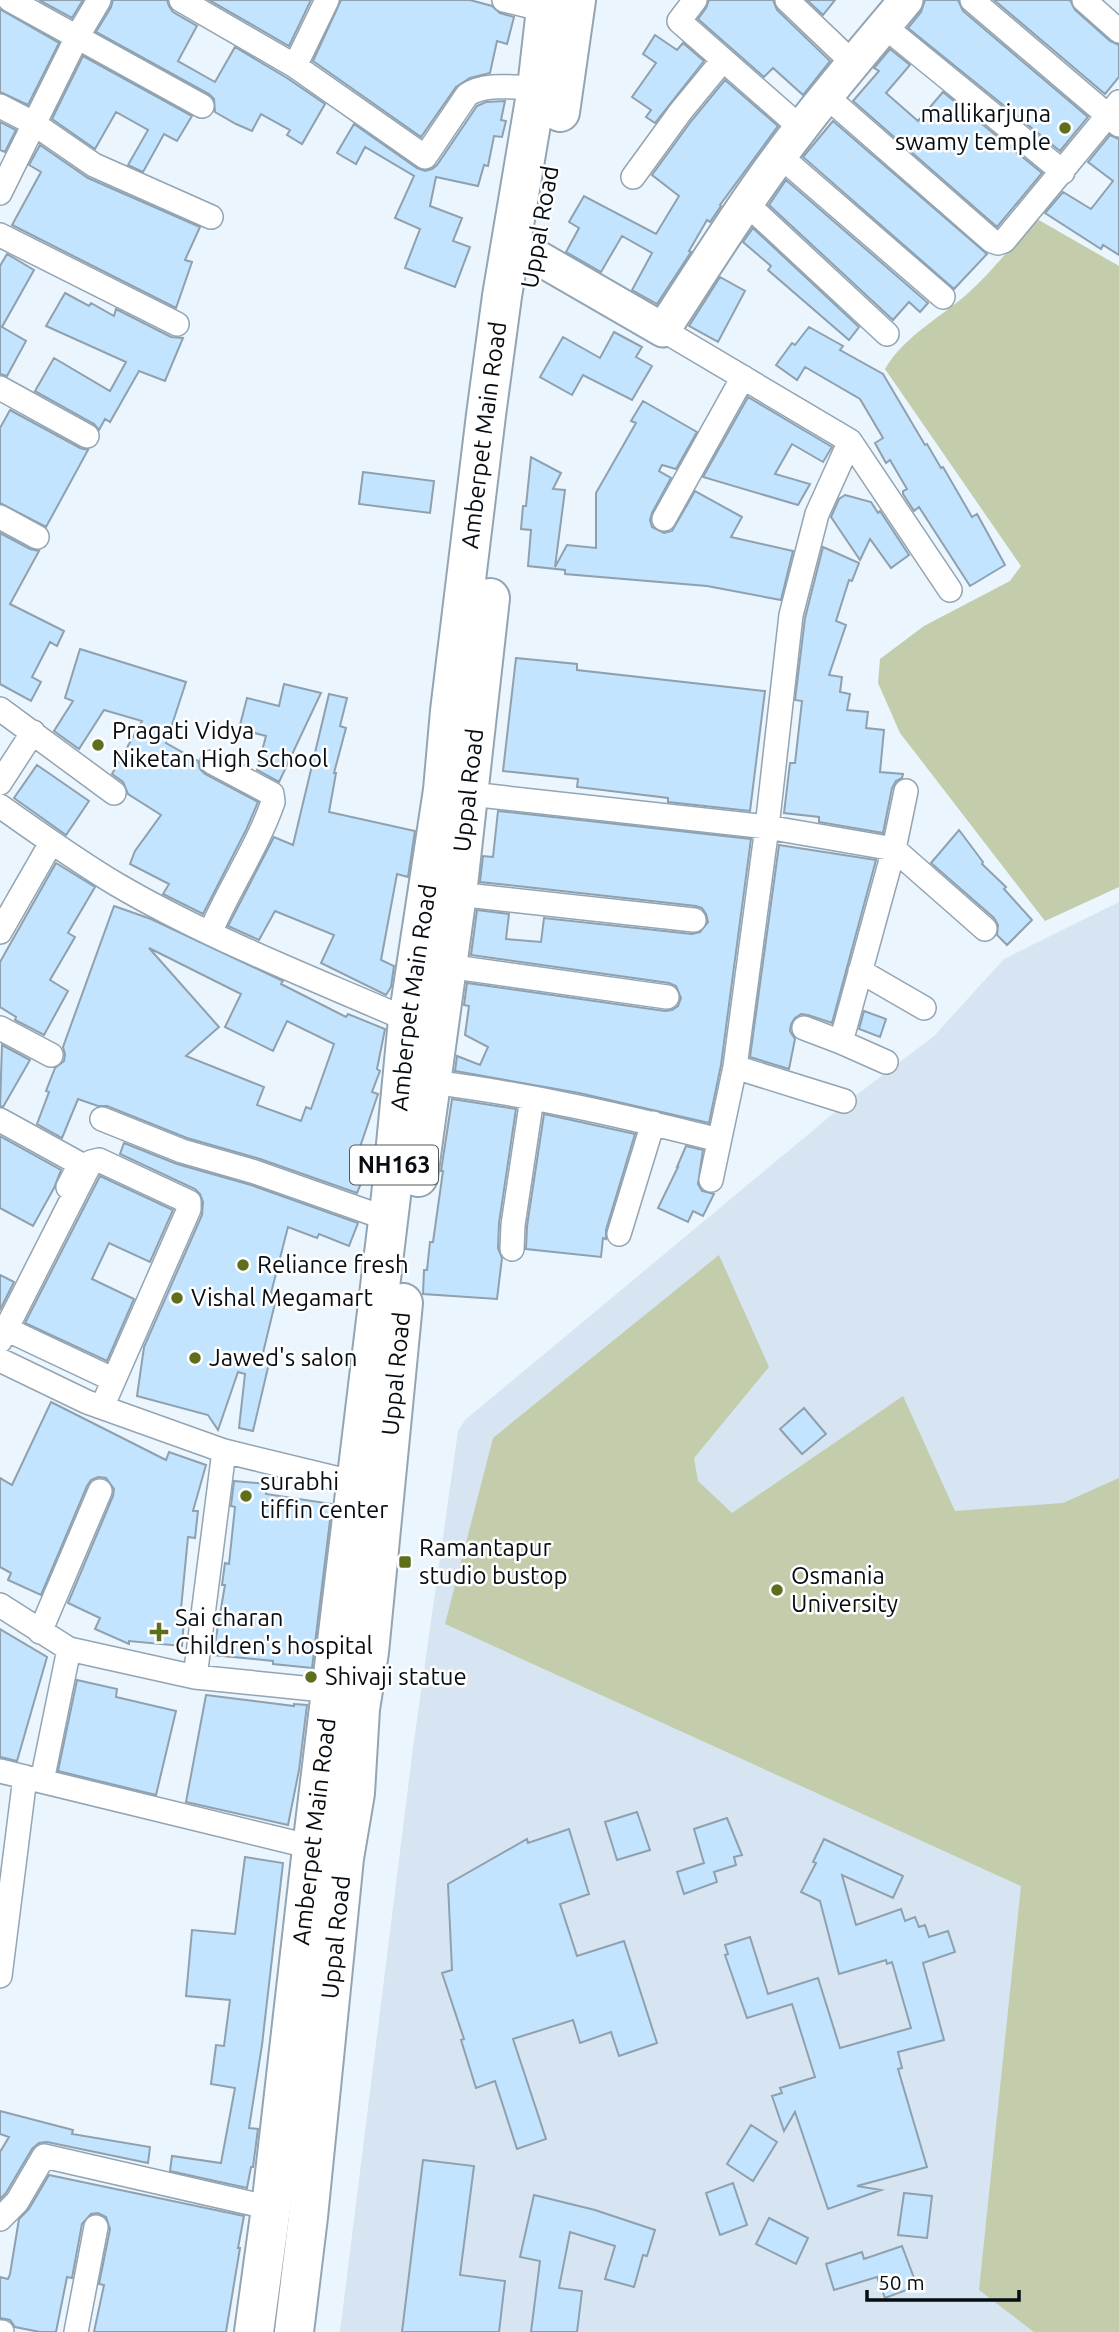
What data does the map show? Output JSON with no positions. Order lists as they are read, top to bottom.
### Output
{
  "streets": {
    "highway": ["Uppal Road", "Amberpet Main Road", "NH163"]
  },
  "crossings": [
    ["Uppal Road", "Amberpet Main Road"]
  ],
  "places": {
    "other": [
      "mallikarjuna swamy temple",
      "Pragati Vidya Niketan High School",
      "Reliance fresh",
      "Vishal Megamart",
      "Jawed's salon",
      "surabhi tiffin center",
      "Osmania University",
      "Shivaji statue"
    ],
    "transit": ["Ramantapur studio bustop"],
    "health": ["Sai charan Children's hospital"]
  },
  "scale_bar": "50 m"
}
